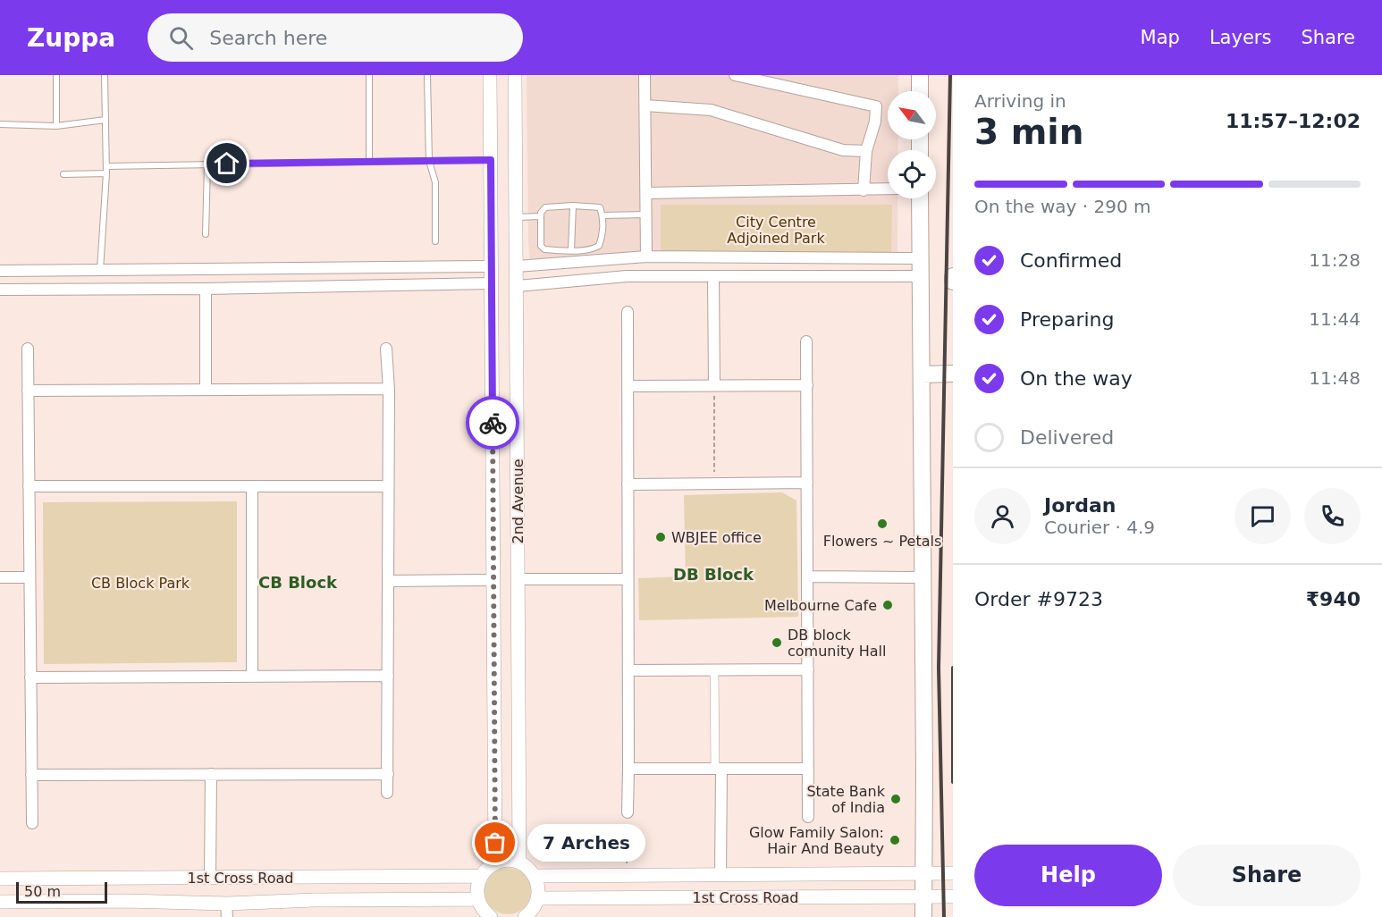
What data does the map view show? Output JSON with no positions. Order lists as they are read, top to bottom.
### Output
{
  "streets": {
    "street": ["2nd Avenue", "1st Cross Road"]
  },
  "districts": ["DB Block", "CB Block"],
  "parks": ["City Centre Adjoined Park", "CB Block Park"],
  "places": [
    "Flowers ~ Petals",
    "WBJEE office",
    "Melbourne Cafe",
    "DB block comunity Hall",
    "State Bank of India",
    "Glow Family Salon: Hair And Beauty",
    "7 Arches"
  ],
  "scale_bar": "50 m",
  "north": "top left",
  "page": {
    "header": "Zuppa",
    "search": "Search here",
    "nav": ["Map", "Layers", "Share"],
    "heading": ["3 min", "Arriving in", "11:57–12:02"],
    "panel": [
      "Jordan",
      "Courier · 4.9",
      "Order #9723",
      "₹940"
    ],
    "bar": "On the way · 290 m",
    "list": [
      ["Confirmed", "11:28"],
      ["Preparing", "11:44"],
      ["On the way", "11:48"],
      "Delivered"
    ],
    "bubble": "7 Arches",
    "buttons": ["Help", "Share"],
    "scale": "50 m"
  }
}
